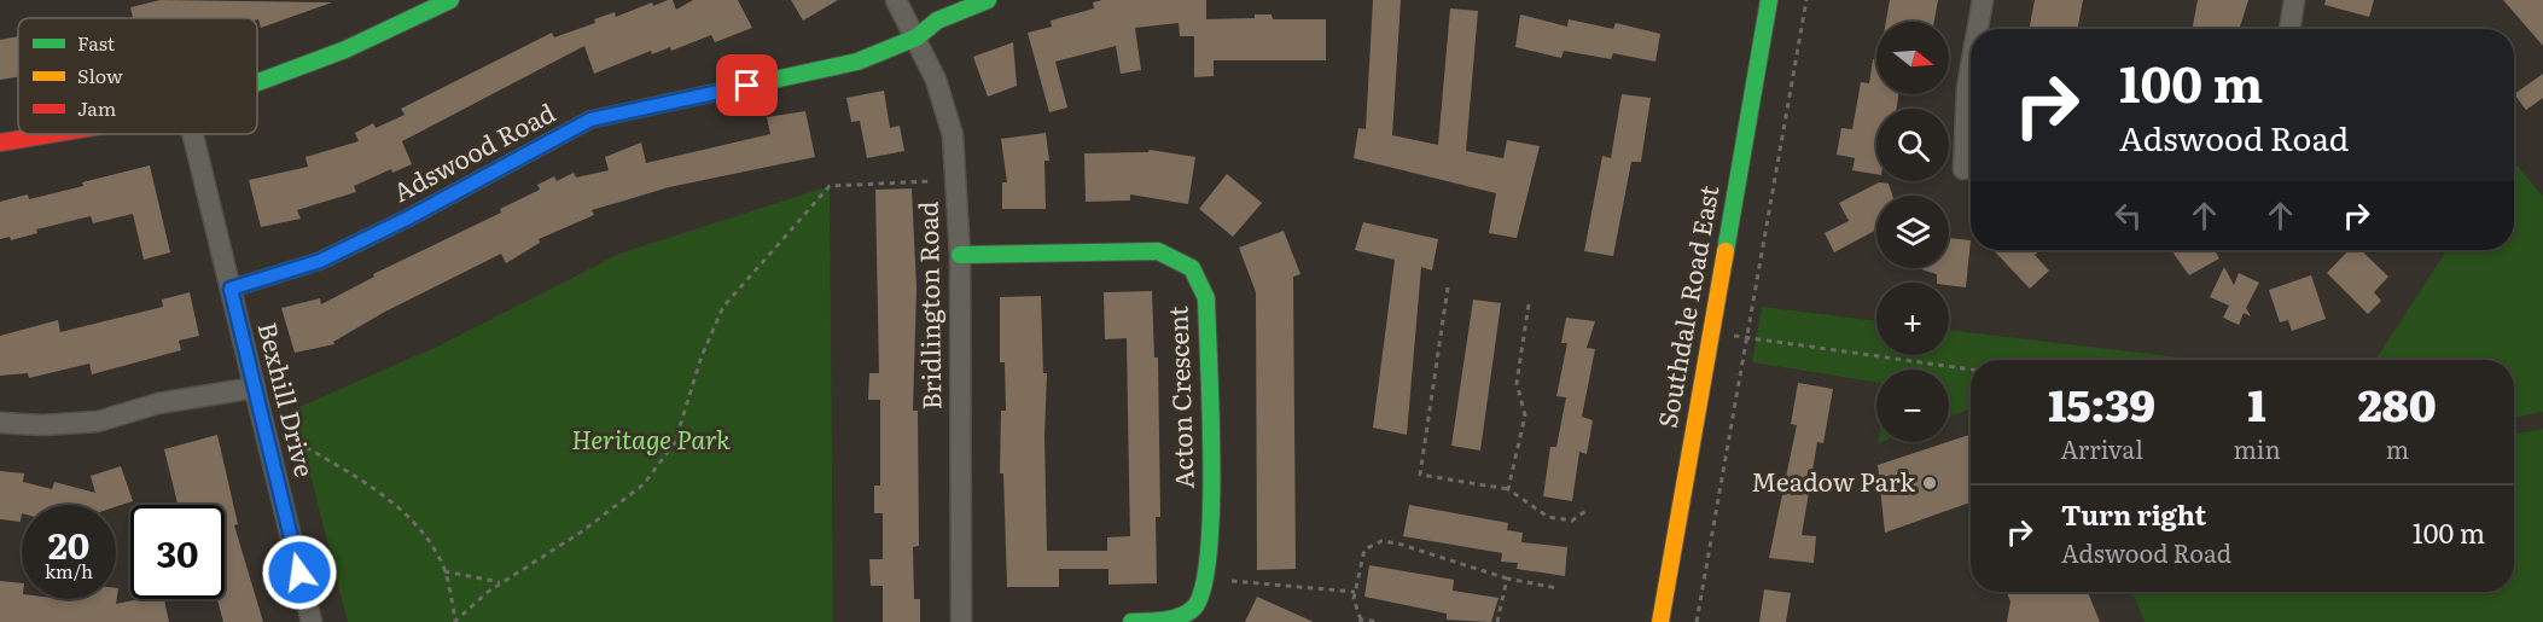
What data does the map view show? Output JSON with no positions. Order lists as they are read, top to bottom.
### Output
{
  "streets": {
    "street": [
      "Adswood Road",
      "Bridlington Road",
      "Southdale Road East",
      "Acton Crescent",
      "Bexhill Drive"
    ]
  },
  "crossings": [
    ["Adswood Road", "Bridlington Road"],
    ["Adswood Road", "Bexhill Drive"],
    ["Bridlington Road", "Acton Crescent"]
  ],
  "parks": ["Heritage Park"],
  "places": ["Meadow Park"],
  "legend": ["Fast", "Slow", "Jam"],
  "north": "right",
  "page": {
    "map_buttons": ["+", "−"],
    "turn": ["100 m", "Adswood Road"],
    "eta": [
      "15:39",
      "Arrival",
      "1",
      "min",
      "280",
      "m"
    ],
    "list": [
      {
        "name": "Turn right",
        "note": "Adswood Road",
        "value": "100 m"
      }
    ],
    "speed": "20 km/h",
    "limit": "30"
  }
}
